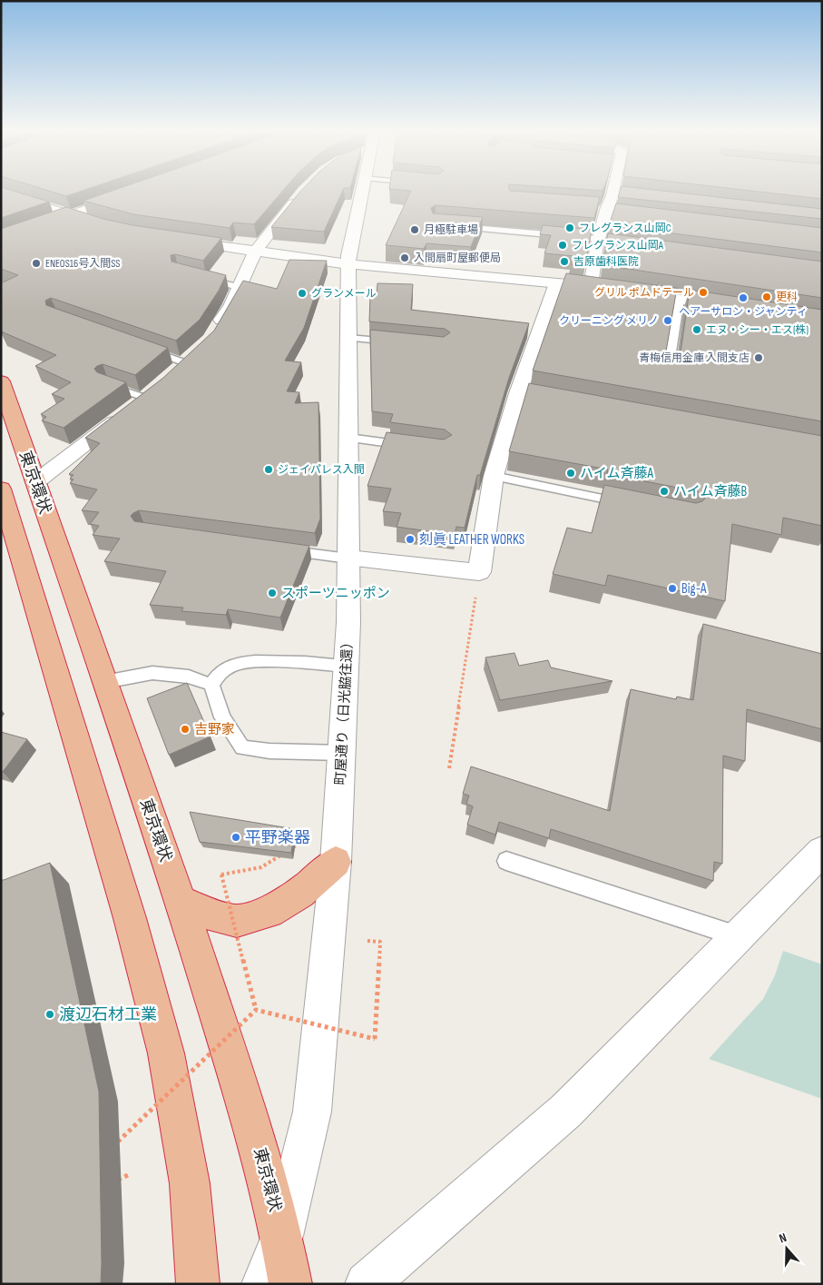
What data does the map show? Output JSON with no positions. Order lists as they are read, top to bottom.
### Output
{
  "streets": {
    "highway": ["東京環状"],
    "street": ["町屋通り（日光脇往還）"]
  },
  "crossings": [
    ["東京環状", "町屋通り（日光脇往還）"]
  ],
  "places": [
    "フレグランス山岡C",
    "月極駐車場",
    "フレグランス山岡A",
    "入間扇町屋郵便局",
    "吉原歯科医院",
    "ENEOS16号入間SS",
    "グリル ポムドテール",
    "グランメール",
    "更科",
    "ヘアーサロン・ジャンティ",
    "クリーニング メリノ",
    "エヌ・シー・エス(株)",
    "青梅信用金庫 入間支店",
    "ジェイパレス入間",
    "ハイム斉藤A",
    "ハイム斉藤B",
    "刻眞 LEATHER WORKS",
    "Big-A",
    "スポーツニッポン",
    "吉野家",
    "平野楽器",
    "渡辺石材工業"
  ],
  "north": "top"
}
